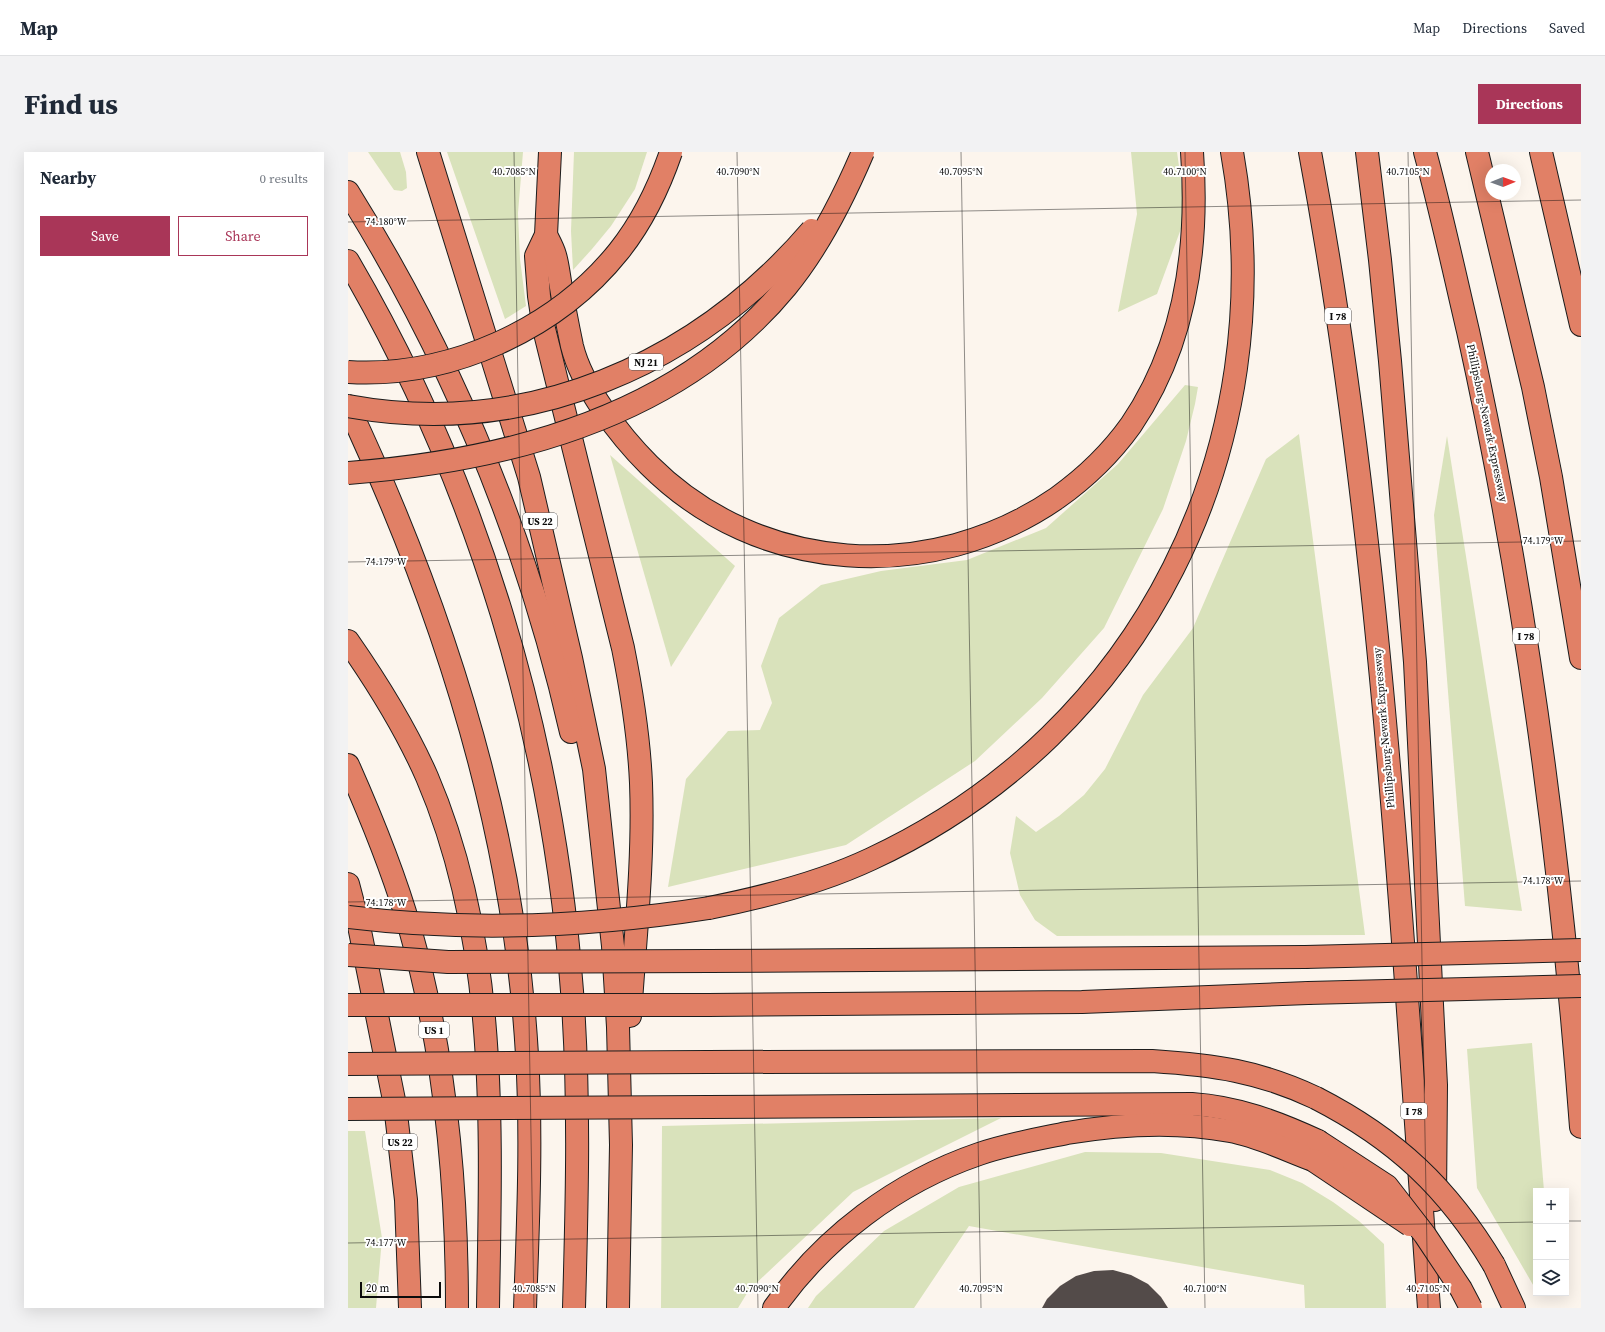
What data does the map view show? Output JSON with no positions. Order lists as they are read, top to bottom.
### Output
{
  "streets": {
    "highway": [
      "I 78",
      "NJ 21",
      "Phillipsburg-Newark Expressway",
      "US 22",
      "US 1"
    ]
  },
  "scale_bar": "20 m",
  "north": "right",
  "page": {
    "header": "Map",
    "nav": ["Map", "Directions", "Saved"],
    "buttons": [
      "Directions",
      ["Save", "Share"]
    ],
    "title": "Find us",
    "heading": ["Nearby", "0 results"],
    "map_buttons": ["+", "−"],
    "scale": "20 m"
  },
  "coordinates": [
    "40.7085°N",
    "40.7090°N",
    "40.7095°N",
    "40.7100°N",
    "40.7105°N",
    "74.180°W",
    "74.179°W",
    "74.178°W",
    "74.177°W"
  ]
}
